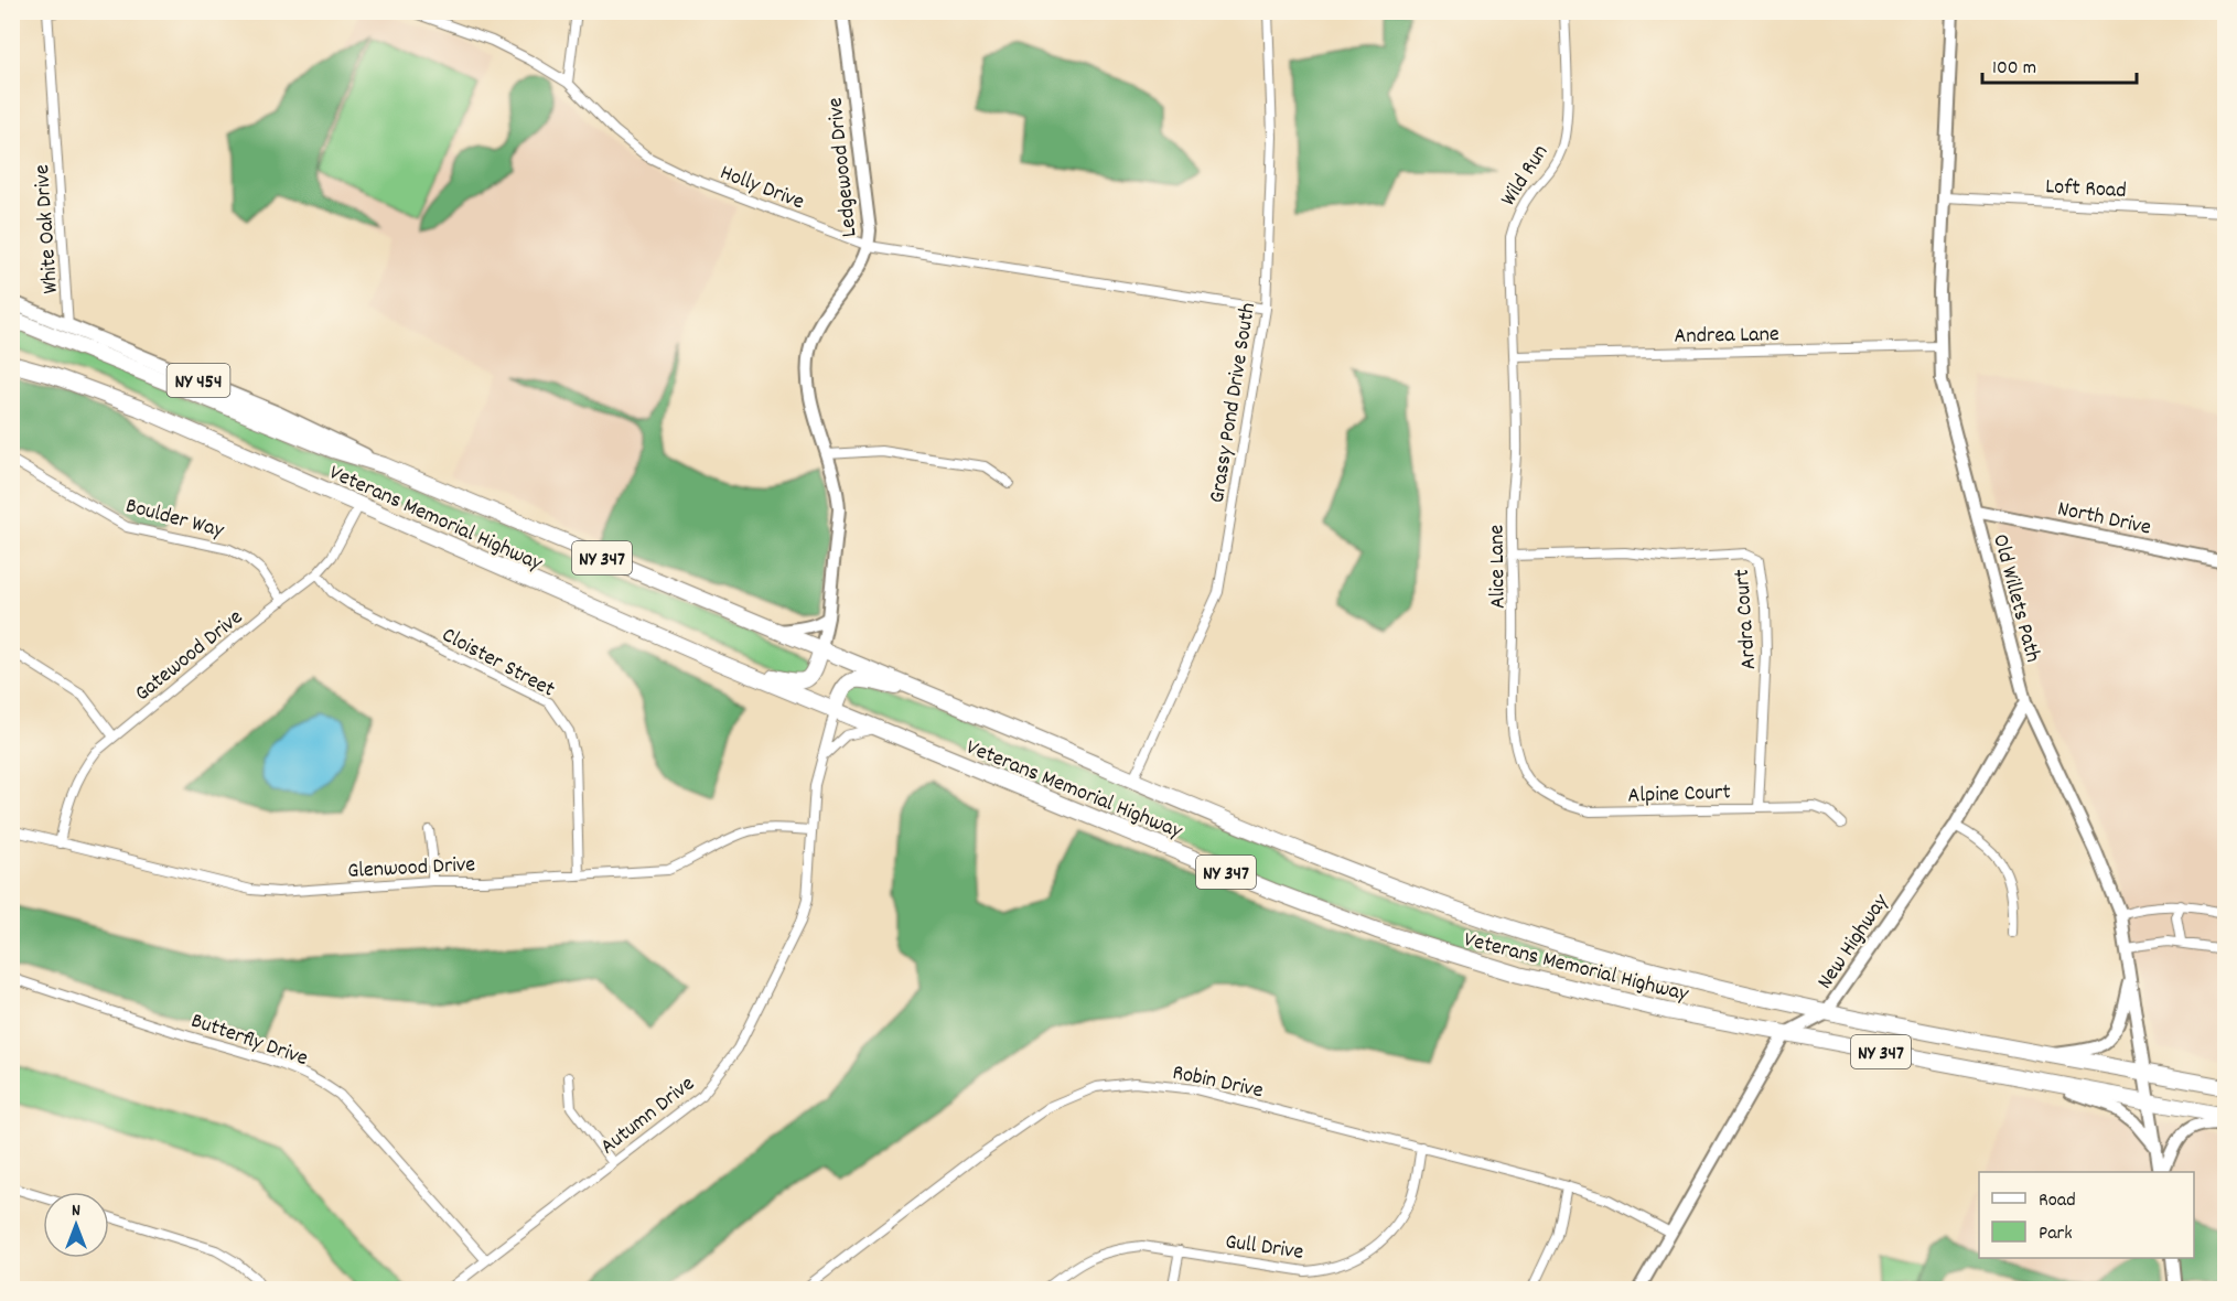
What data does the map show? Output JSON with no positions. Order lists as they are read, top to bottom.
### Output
{
  "streets": {
    "highway": ["Veterans Memorial Highway", "NY 347"],
    "main road": ["NY 454"],
    "street": [
      "Ledgewood Drive",
      "Wild Run",
      "Holly Drive",
      "Loft Road",
      "White Oak Drive",
      "Andrea Lane",
      "Grassy Pond Drive South",
      "Boulder Way",
      "North Drive",
      "Alice Lane",
      "Old Willets Path",
      "Ardra Court",
      "Gatewood Drive",
      "Cloister Street",
      "Alpine Court",
      "Glenwood Drive",
      "New Highway",
      "Butterfly Drive",
      "Robin Drive",
      "Autumn Drive",
      "Gull Drive"
    ]
  },
  "crossings": [
    ["Ledgewood Drive", "Holly Drive"],
    ["Ledgewood Drive", "Veterans Memorial Highway"],
    ["Wild Run", "Andrea Lane"],
    ["Wild Run", "Alice Lane"],
    ["Holly Drive", "Grassy Pond Drive South"],
    ["Loft Road", "Old Willets Path"],
    ["White Oak Drive", "NY 454"],
    ["Andrea Lane", "Alice Lane"],
    ["Andrea Lane", "Old Willets Path"],
    ["NY 454", "Veterans Memorial Highway"],
    ["Grassy Pond Drive South", "Veterans Memorial Highway"],
    ["Boulder Way", "Gatewood Drive"],
    ["Veterans Memorial Highway", "Old Willets Path"],
    ["Veterans Memorial Highway", "Gatewood Drive"],
    ["Veterans Memorial Highway", "New Highway"],
    ["Veterans Memorial Highway", "Autumn Drive"],
    ["North Drive", "Old Willets Path"],
    ["Alice Lane", "Ardra Court"],
    ["Alice Lane", "Alpine Court"],
    ["Old Willets Path", "New Highway"],
    ["Ardra Court", "Alpine Court"],
    ["Gatewood Drive", "Cloister Street"],
    ["Gatewood Drive", "Glenwood Drive"],
    ["Cloister Street", "Glenwood Drive"],
    ["Glenwood Drive", "Autumn Drive"],
    ["Butterfly Drive", "Autumn Drive"],
    ["Robin Drive", "Gull Drive"]
  ],
  "legend": ["Road", "Park"],
  "scale_bar": "100 m",
  "north": "top"
}
